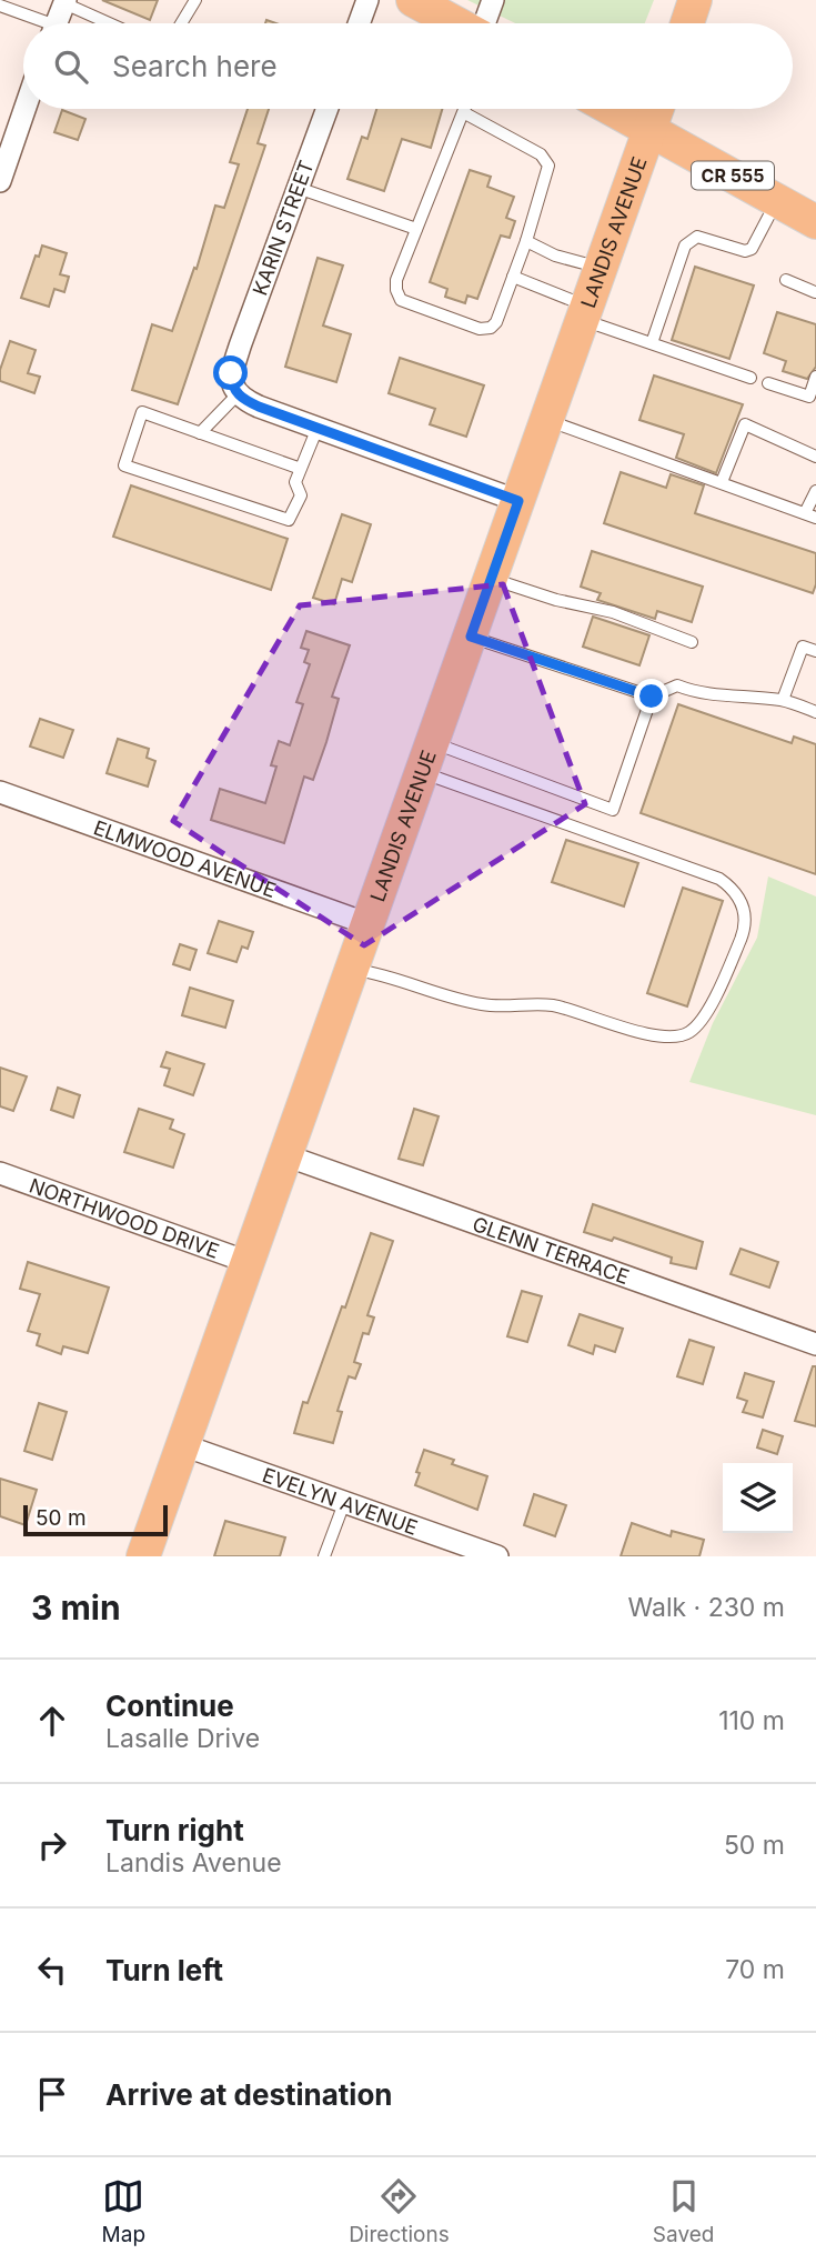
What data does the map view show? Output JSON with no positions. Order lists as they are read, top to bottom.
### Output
{
  "streets": {
    "main road": ["CR 555", "LANDIS AVENUE"],
    "street": [
      "KARIN STREET",
      "ELMWOOD AVENUE",
      "NORTHWOOD DRIVE",
      "GLENN TERRACE",
      "EVELYN AVENUE"
    ]
  },
  "crossings": [
    ["CR 555", "LANDIS AVENUE"],
    ["LANDIS AVENUE", "ELMWOOD AVENUE"],
    ["LANDIS AVENUE", "NORTHWOOD DRIVE"],
    ["LANDIS AVENUE", "GLENN TERRACE"],
    ["LANDIS AVENUE", "EVELYN AVENUE"]
  ],
  "scale_bar": "50 m",
  "page": {
    "search": "Search here",
    "scale": "50 m",
    "heading": ["3 min", "Walk · 230 m"],
    "list": [
      ["Continue", "Lasalle Drive", "110 m"],
      ["Turn right", "Landis Avenue", "50 m"],
      ["Turn left", "70 m"],
      "Arrive at destination"
    ],
    "nav": ["Map", "Directions", "Saved"]
  }
}
